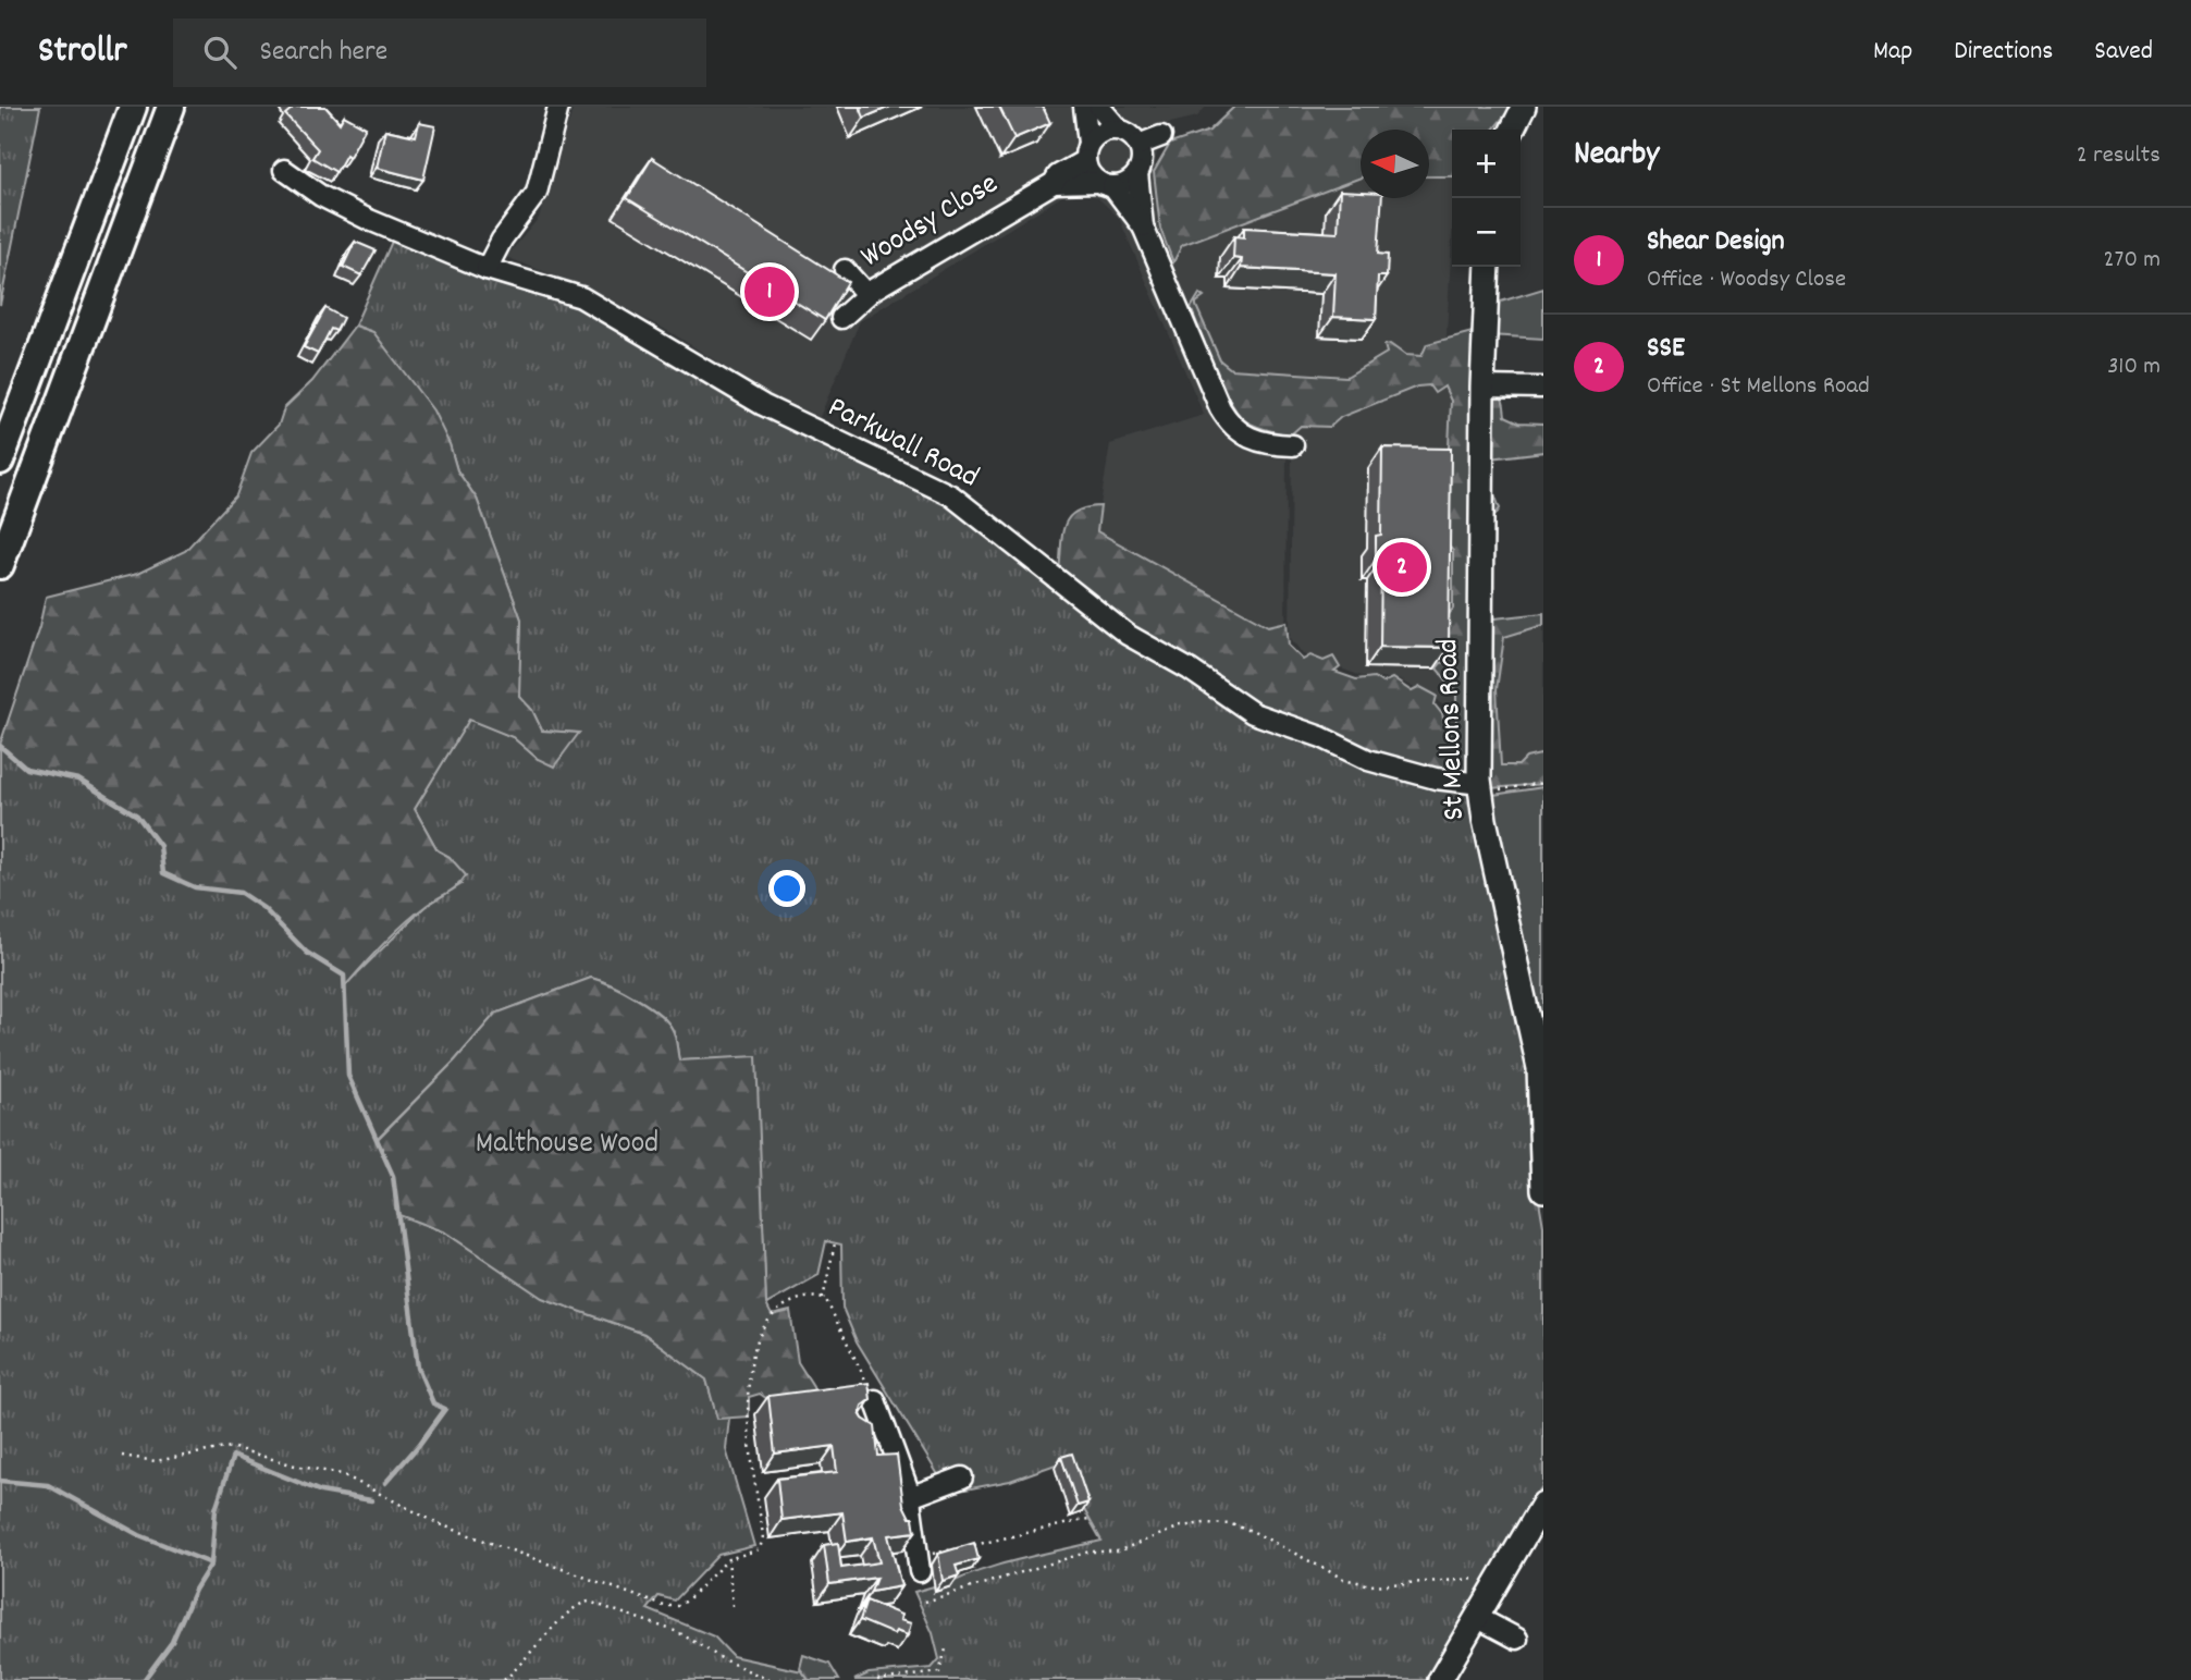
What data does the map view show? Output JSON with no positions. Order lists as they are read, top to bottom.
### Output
{
  "streets": {
    "main road": ["St Mellons Road"],
    "street": ["Woodsy Close", "Parkwall Road"]
  },
  "crossings": [
    ["Parkwall Road", "St Mellons Road"]
  ],
  "parks": ["Malthouse Wood"],
  "north": "left",
  "page": {
    "header": "Strollr",
    "search": "Search here",
    "nav": ["Map", "Directions", "Saved"],
    "heading": ["Nearby", "2 results"],
    "map_buttons": ["+", "−"],
    "list": [
      {
        "mark": "1",
        "name": "Shear Design",
        "note": "Office · Woodsy Close",
        "value": "270 m"
      },
      {
        "mark": "2",
        "name": "SSE",
        "note": "Office · St Mellons Road",
        "value": "310 m"
      }
    ],
    "pins": ["1", "2"]
  }
}
